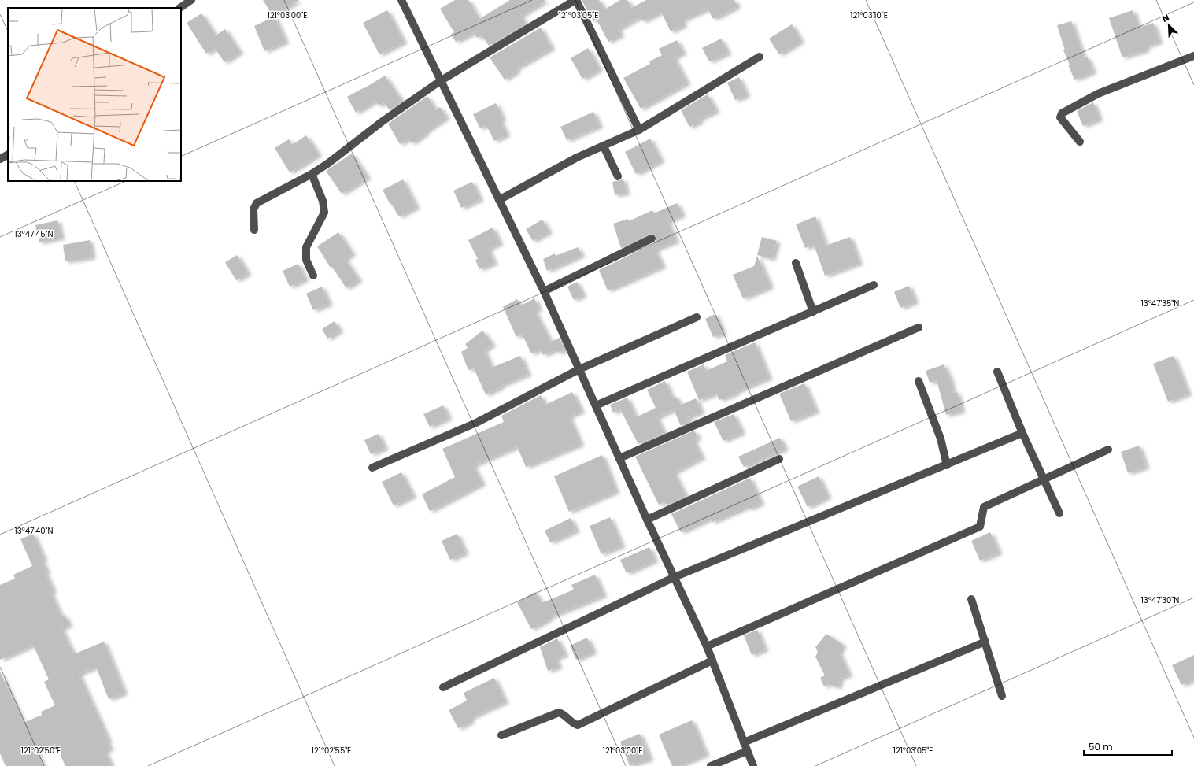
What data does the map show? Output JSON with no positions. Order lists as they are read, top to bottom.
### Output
{
  "scale_bar": "50 m",
  "north": "top left",
  "coordinates": [
    "121°03'00\"E",
    "121°03'05\"E",
    "121°03'10\"E",
    "13°47'45\"N",
    "13°47'35\"N",
    "13°47'40\"N",
    "13°47'30\"N",
    "121°02'50\"E",
    "121°02'55\"E"
  ]
}
